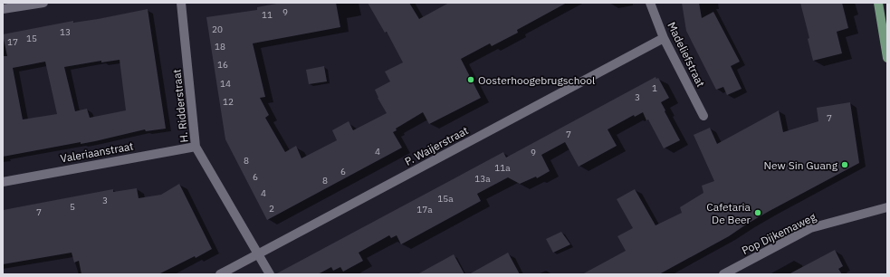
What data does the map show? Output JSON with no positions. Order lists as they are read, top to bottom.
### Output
{
  "streets": {
    "street": [
      "Madeliefstraat",
      "H. Ridderstraat",
      "P. Waijerstraat",
      "Valeriaanstraat",
      "Pop Dijkemaweg"
    ]
  },
  "crossings": [
    ["Madeliefstraat", "P. Waijerstraat"],
    ["H. Ridderstraat", "P. Waijerstraat"],
    ["H. Ridderstraat", "Valeriaanstraat"]
  ],
  "places": ["Oosterhoogebrugschool", "New Sin Guang", "Cafetaria De Beer"],
  "house_numbers": [
    "9",
    "11",
    "20",
    "13",
    "15",
    "17",
    "18",
    "16",
    "14",
    "1",
    "3",
    "12",
    "7",
    "7",
    "4",
    "9",
    "8",
    "11a",
    "6",
    "6",
    "13a",
    "8",
    "4",
    "15a",
    "3",
    "5",
    "2",
    "17a",
    "7"
  ]
}
